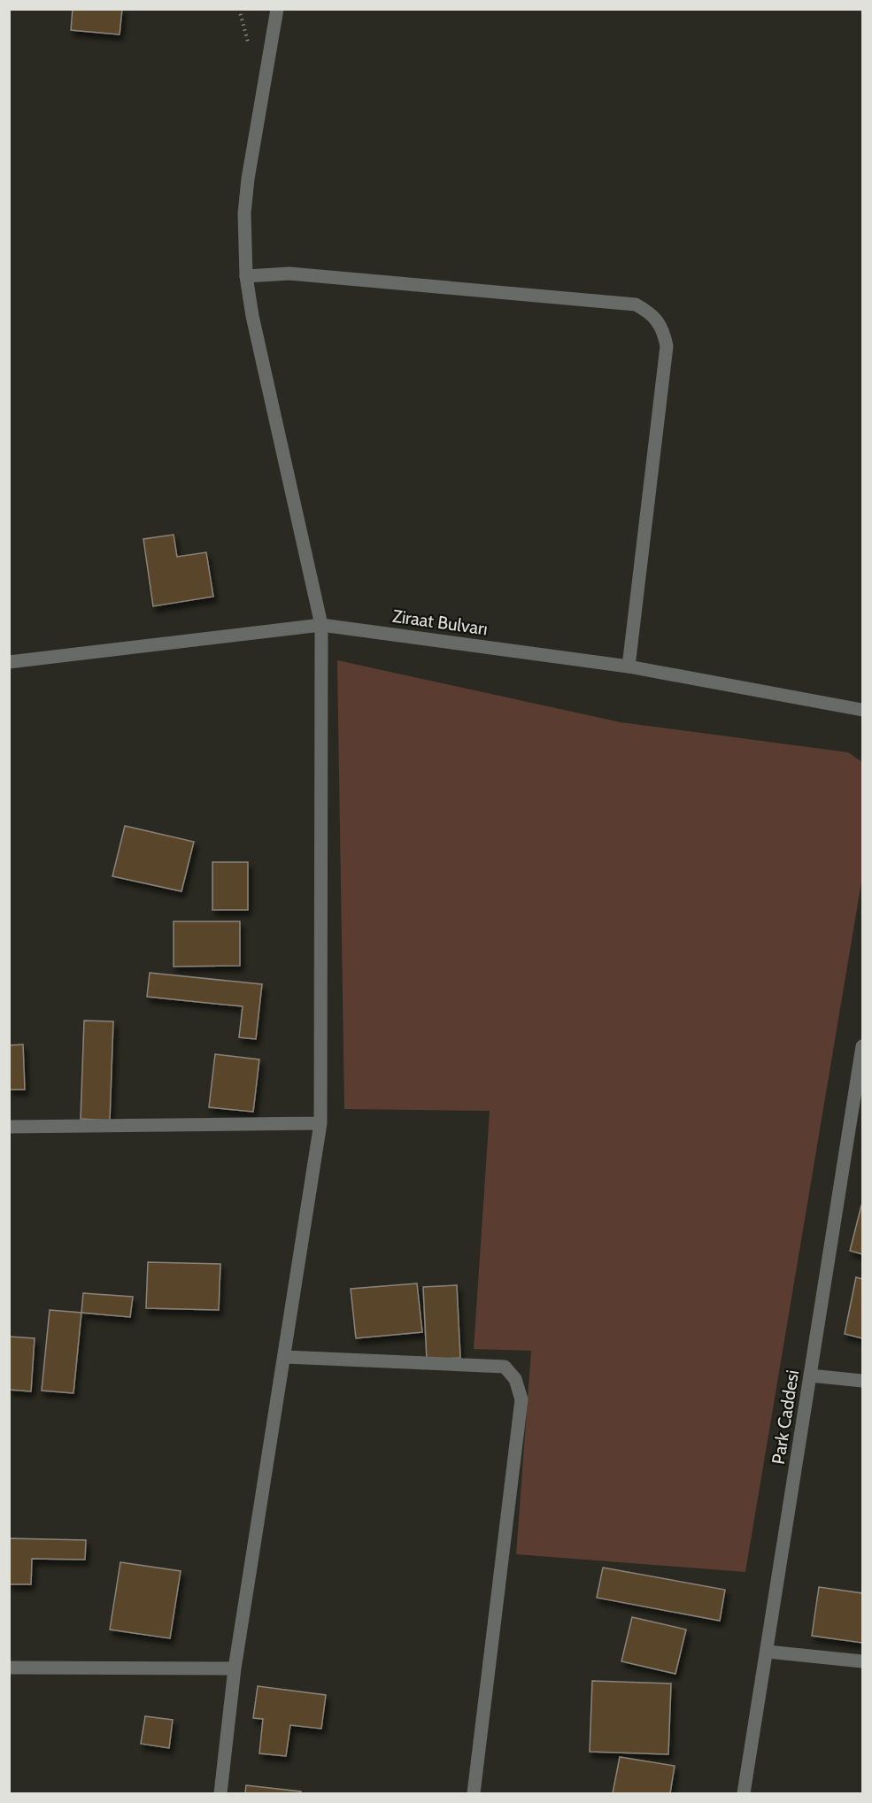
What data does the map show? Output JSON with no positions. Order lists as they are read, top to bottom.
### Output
{
  "streets": {
    "street": ["Ziraat Bulvarı", "Park Caddesi"]
  }
}
